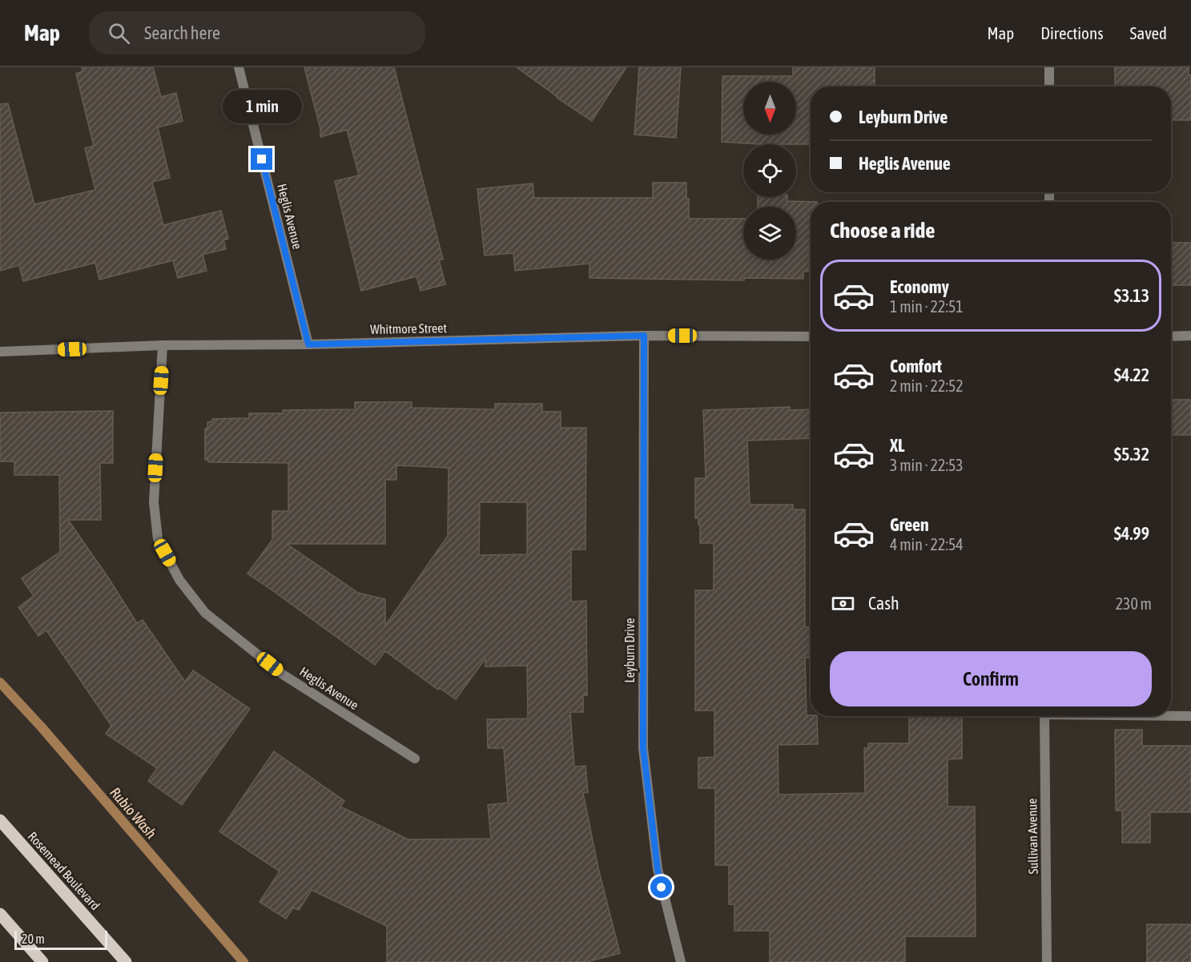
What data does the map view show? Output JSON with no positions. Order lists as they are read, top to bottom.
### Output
{
  "streets": {
    "main road": ["Rosemead Boulevard"],
    "street": [
      "Heglis Avenue",
      "Whitmore Street",
      "Leyburn Drive",
      "Sullivan Avenue"
    ]
  },
  "crossings": [
    ["Heglis Avenue", "Whitmore Street"],
    ["Whitmore Street", "Leyburn Drive"]
  ],
  "water": ["Rubio Wash"],
  "scale_bar": "20 m",
  "north": "bottom",
  "page": {
    "header": "Map",
    "search": "Search here",
    "nav": ["Map", "Directions", "Saved"],
    "banner": ["Leyburn Drive", "Heglis Avenue"],
    "bubble": "1 min",
    "heading": "Choose a ride",
    "list": [
      {
        "name": "Economy",
        "note": "1 min · 22:51",
        "value": "$3.13"
      },
      {
        "name": "Comfort",
        "note": "2 min · 22:52",
        "value": "$4.22"
      },
      {
        "name": "XL",
        "note": "3 min · 22:53",
        "value": "$5.32"
      },
      {
        "name": "Green",
        "note": "4 min · 22:54",
        "value": "$4.99"
      }
    ],
    "pay": ["Cash", "230 m"],
    "buttons": "Confirm",
    "scale": "20 m"
  }
}
